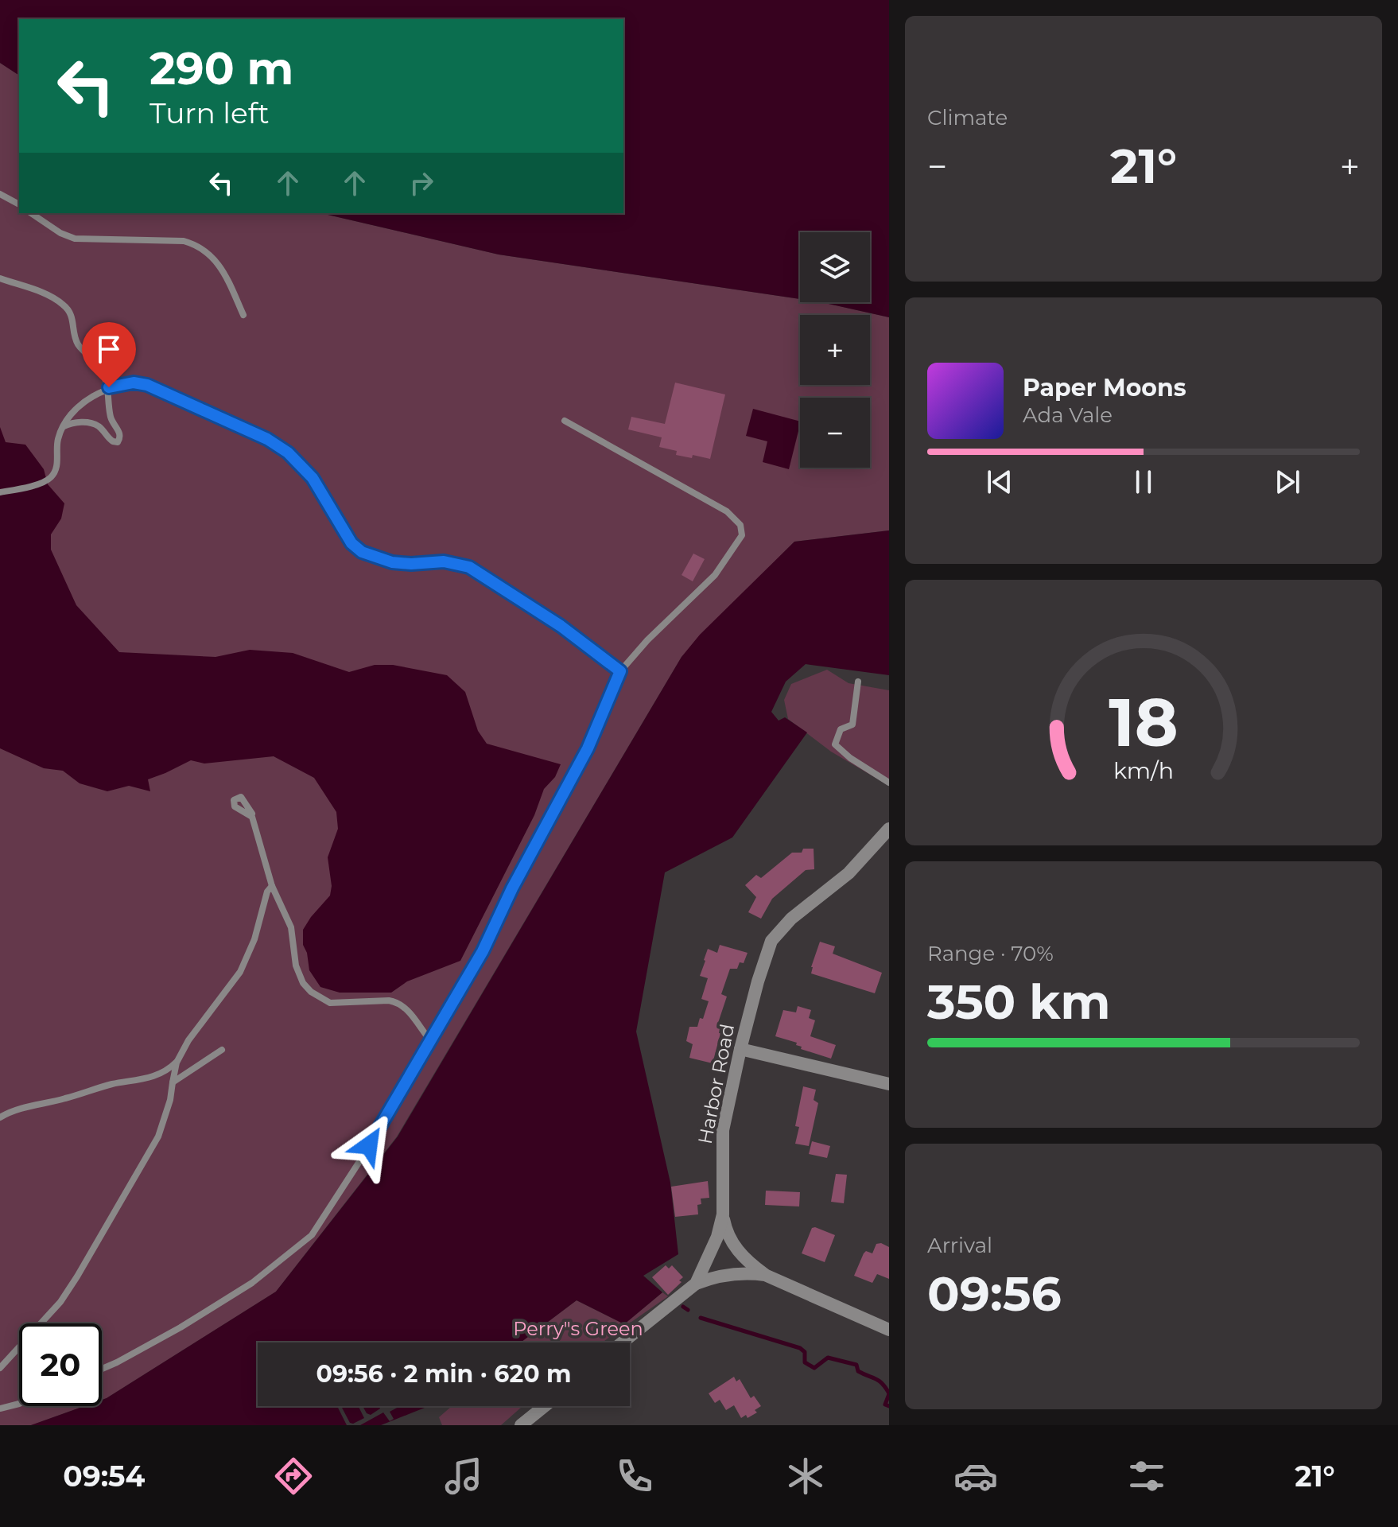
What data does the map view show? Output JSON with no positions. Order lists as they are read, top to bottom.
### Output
{
  "streets": {
    "street": ["Harbor Road"]
  },
  "parks": ["Perry\"s Green"],
  "page": {
    "tile": [
      "Climate",
      ["Range · 70%", "350 km"],
      ["Arrival", "09:56"]
    ],
    "turn": ["290 m", "Turn left"],
    "heat": ["−", "21°", "+"],
    "map_buttons": ["+", "−"],
    "song": ["Paper Moons", "Ada Vale"],
    "limit": "20",
    "trip": "09:56 · 2 min · 620 m",
    "tabs": ["09:54", "21°"],
    "gauge": ["18", "km/h"]
  }
}
